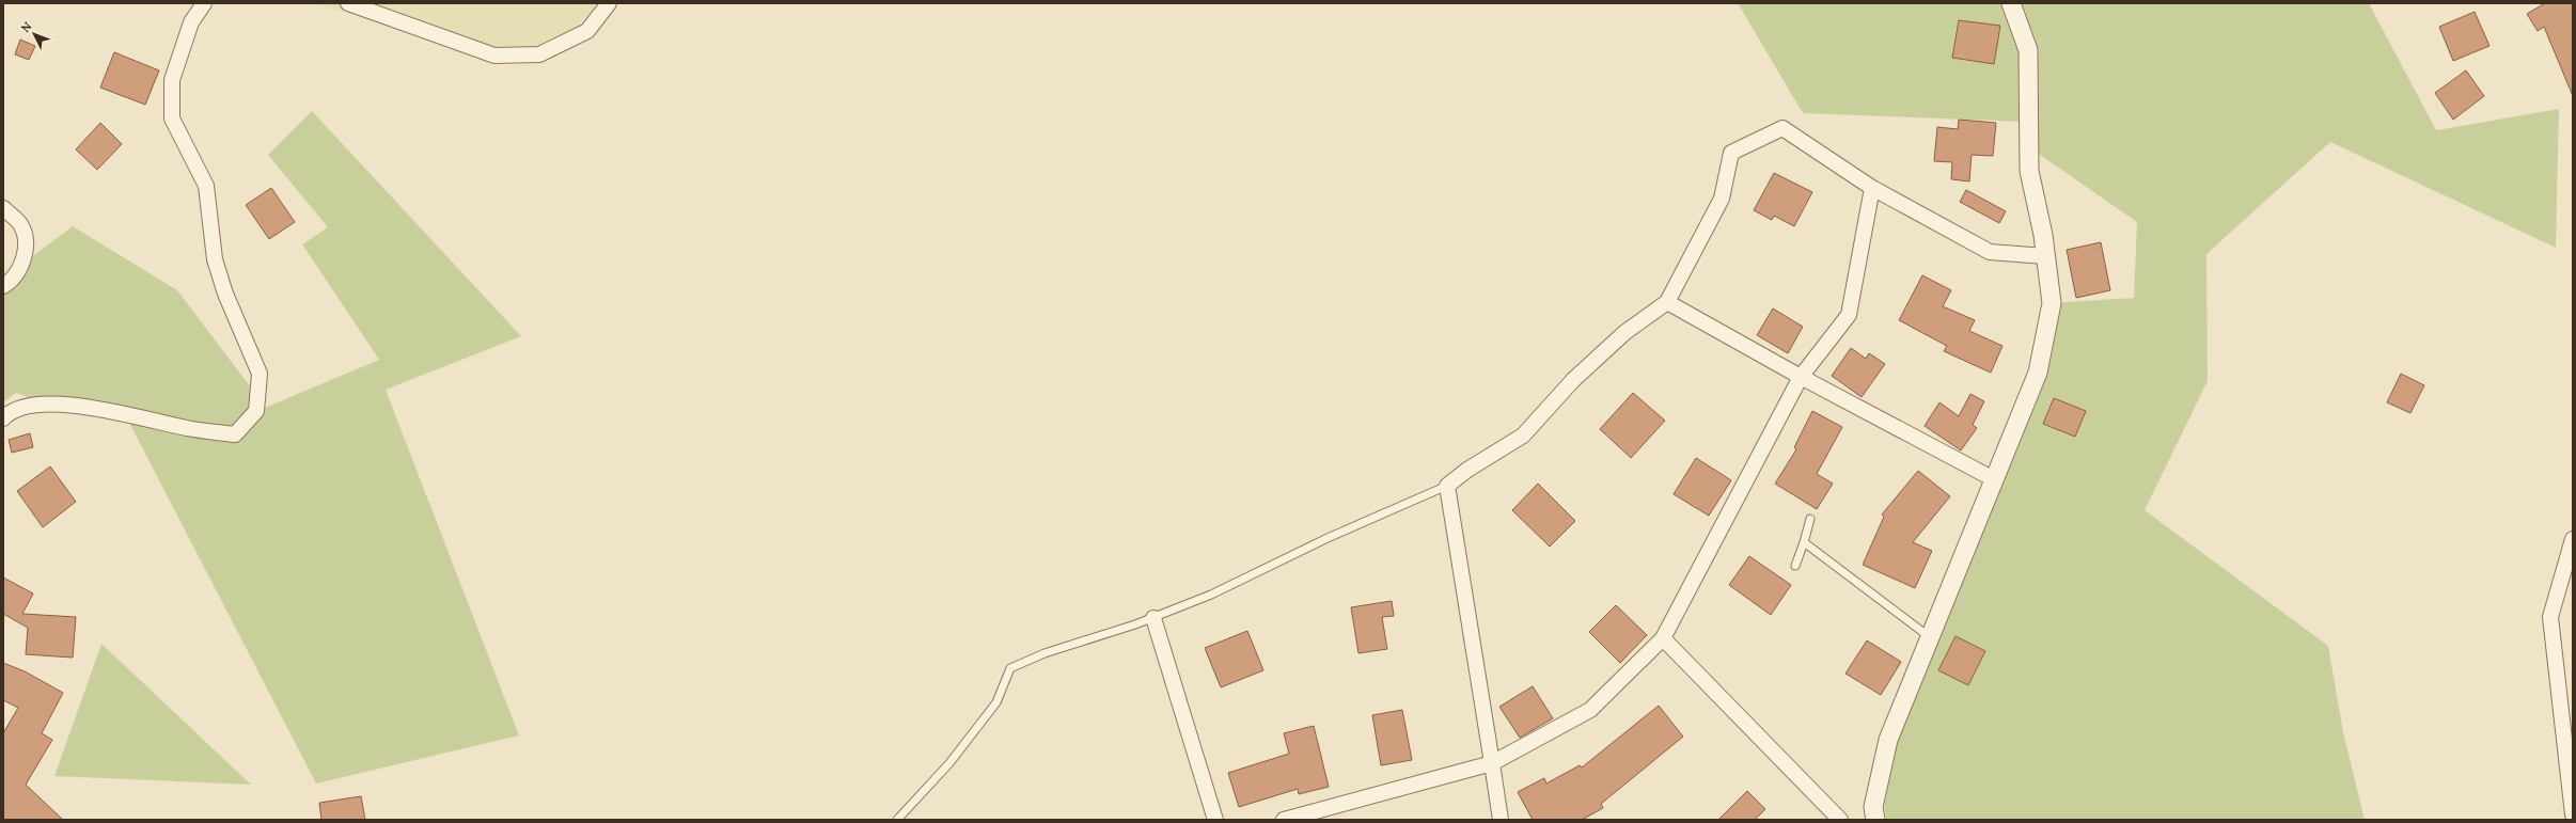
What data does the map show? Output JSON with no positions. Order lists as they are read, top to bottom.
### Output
{
  "north": "top left"
}
